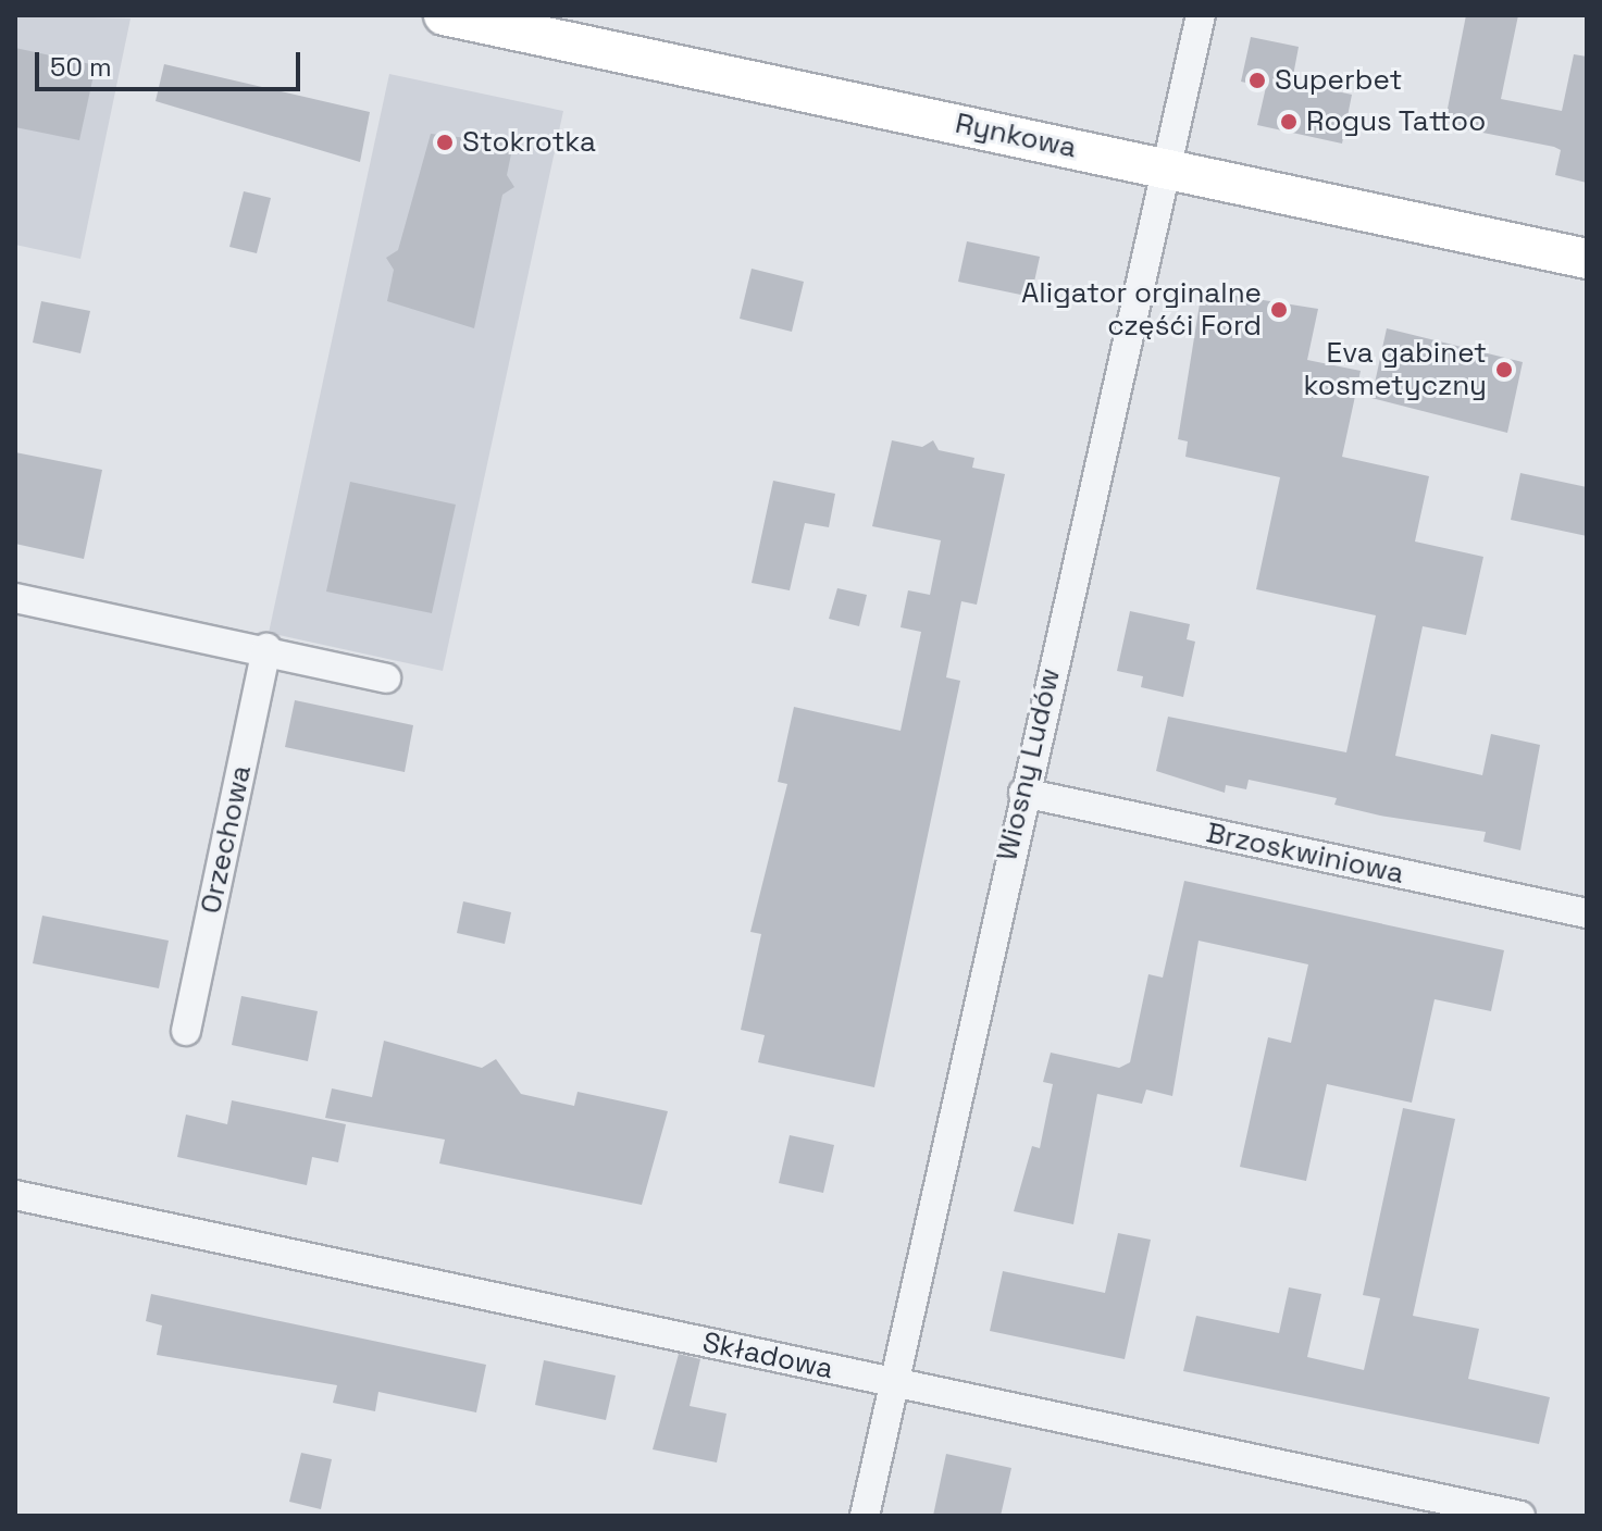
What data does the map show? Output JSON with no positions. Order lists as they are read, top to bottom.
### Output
{
  "streets": {
    "street": [
      "Rynkowa",
      "Wiosny Ludów",
      "Orzechowa",
      "Brzoskwiniowa",
      "Składowa"
    ]
  },
  "crossings": [
    ["Rynkowa", "Wiosny Ludów"],
    ["Wiosny Ludów", "Brzoskwiniowa"],
    ["Wiosny Ludów", "Składowa"]
  ],
  "places": [
    "Superbet",
    "Rogus Tattoo",
    "Stokrotka",
    "Aligator orginalne częśći Ford",
    "Eva gabinet kosmetyczny"
  ],
  "scale_bar": "50 m"
}
